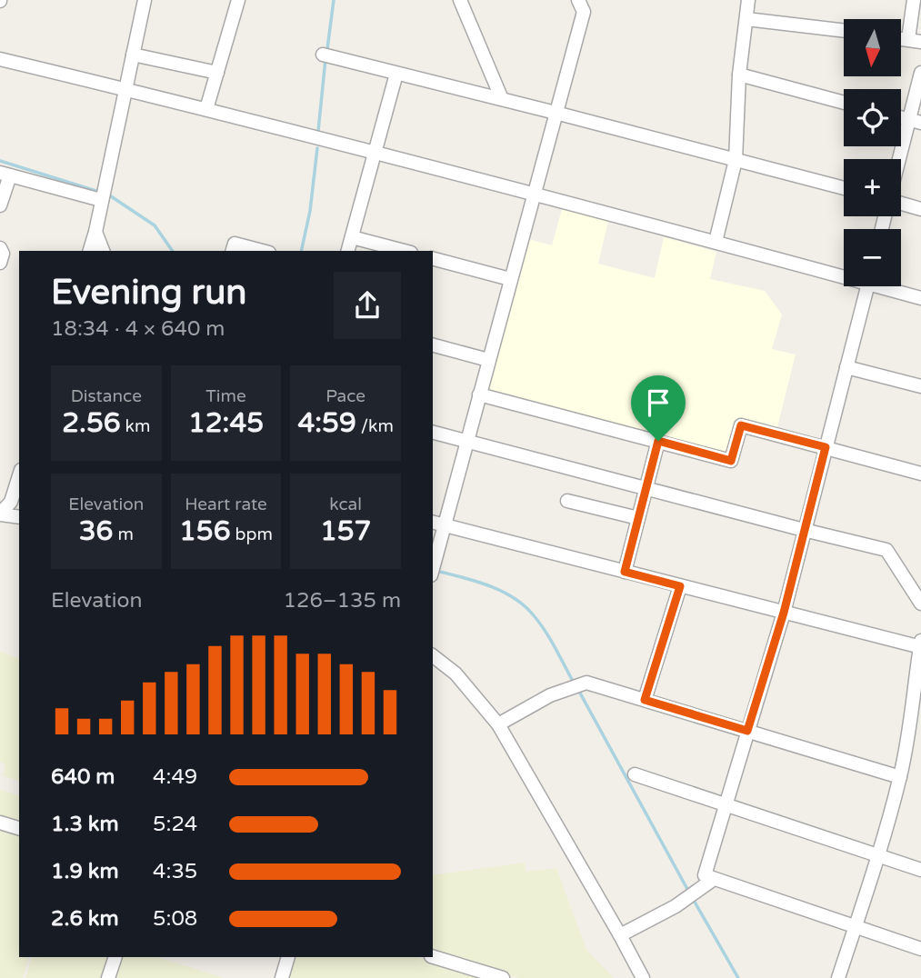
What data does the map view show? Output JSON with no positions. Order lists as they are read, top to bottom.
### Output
{
  "north": "bottom",
  "page": {
    "map_buttons": ["+", "−"],
    "heading": ["Evening run", "18:34 · 4 × 640 m"],
    "stats": [
      ["Distance", "2.56 km"],
      ["Time", "12:45"],
      ["Pace", "4:59 /km"],
      ["Elevation", "36 m"],
      ["Heart rate", "156 bpm"],
      ["kcal", "157"]
    ],
    "chart": ["Elevation", "126–135 m"],
    "list": [
      {
        "name": "640 m",
        "note": "4:49"
      },
      {
        "name": "1.3 km",
        "note": "5:24"
      },
      {
        "name": "1.9 km",
        "note": "4:35"
      },
      {
        "name": "2.6 km",
        "note": "5:08"
      }
    ]
  }
}
